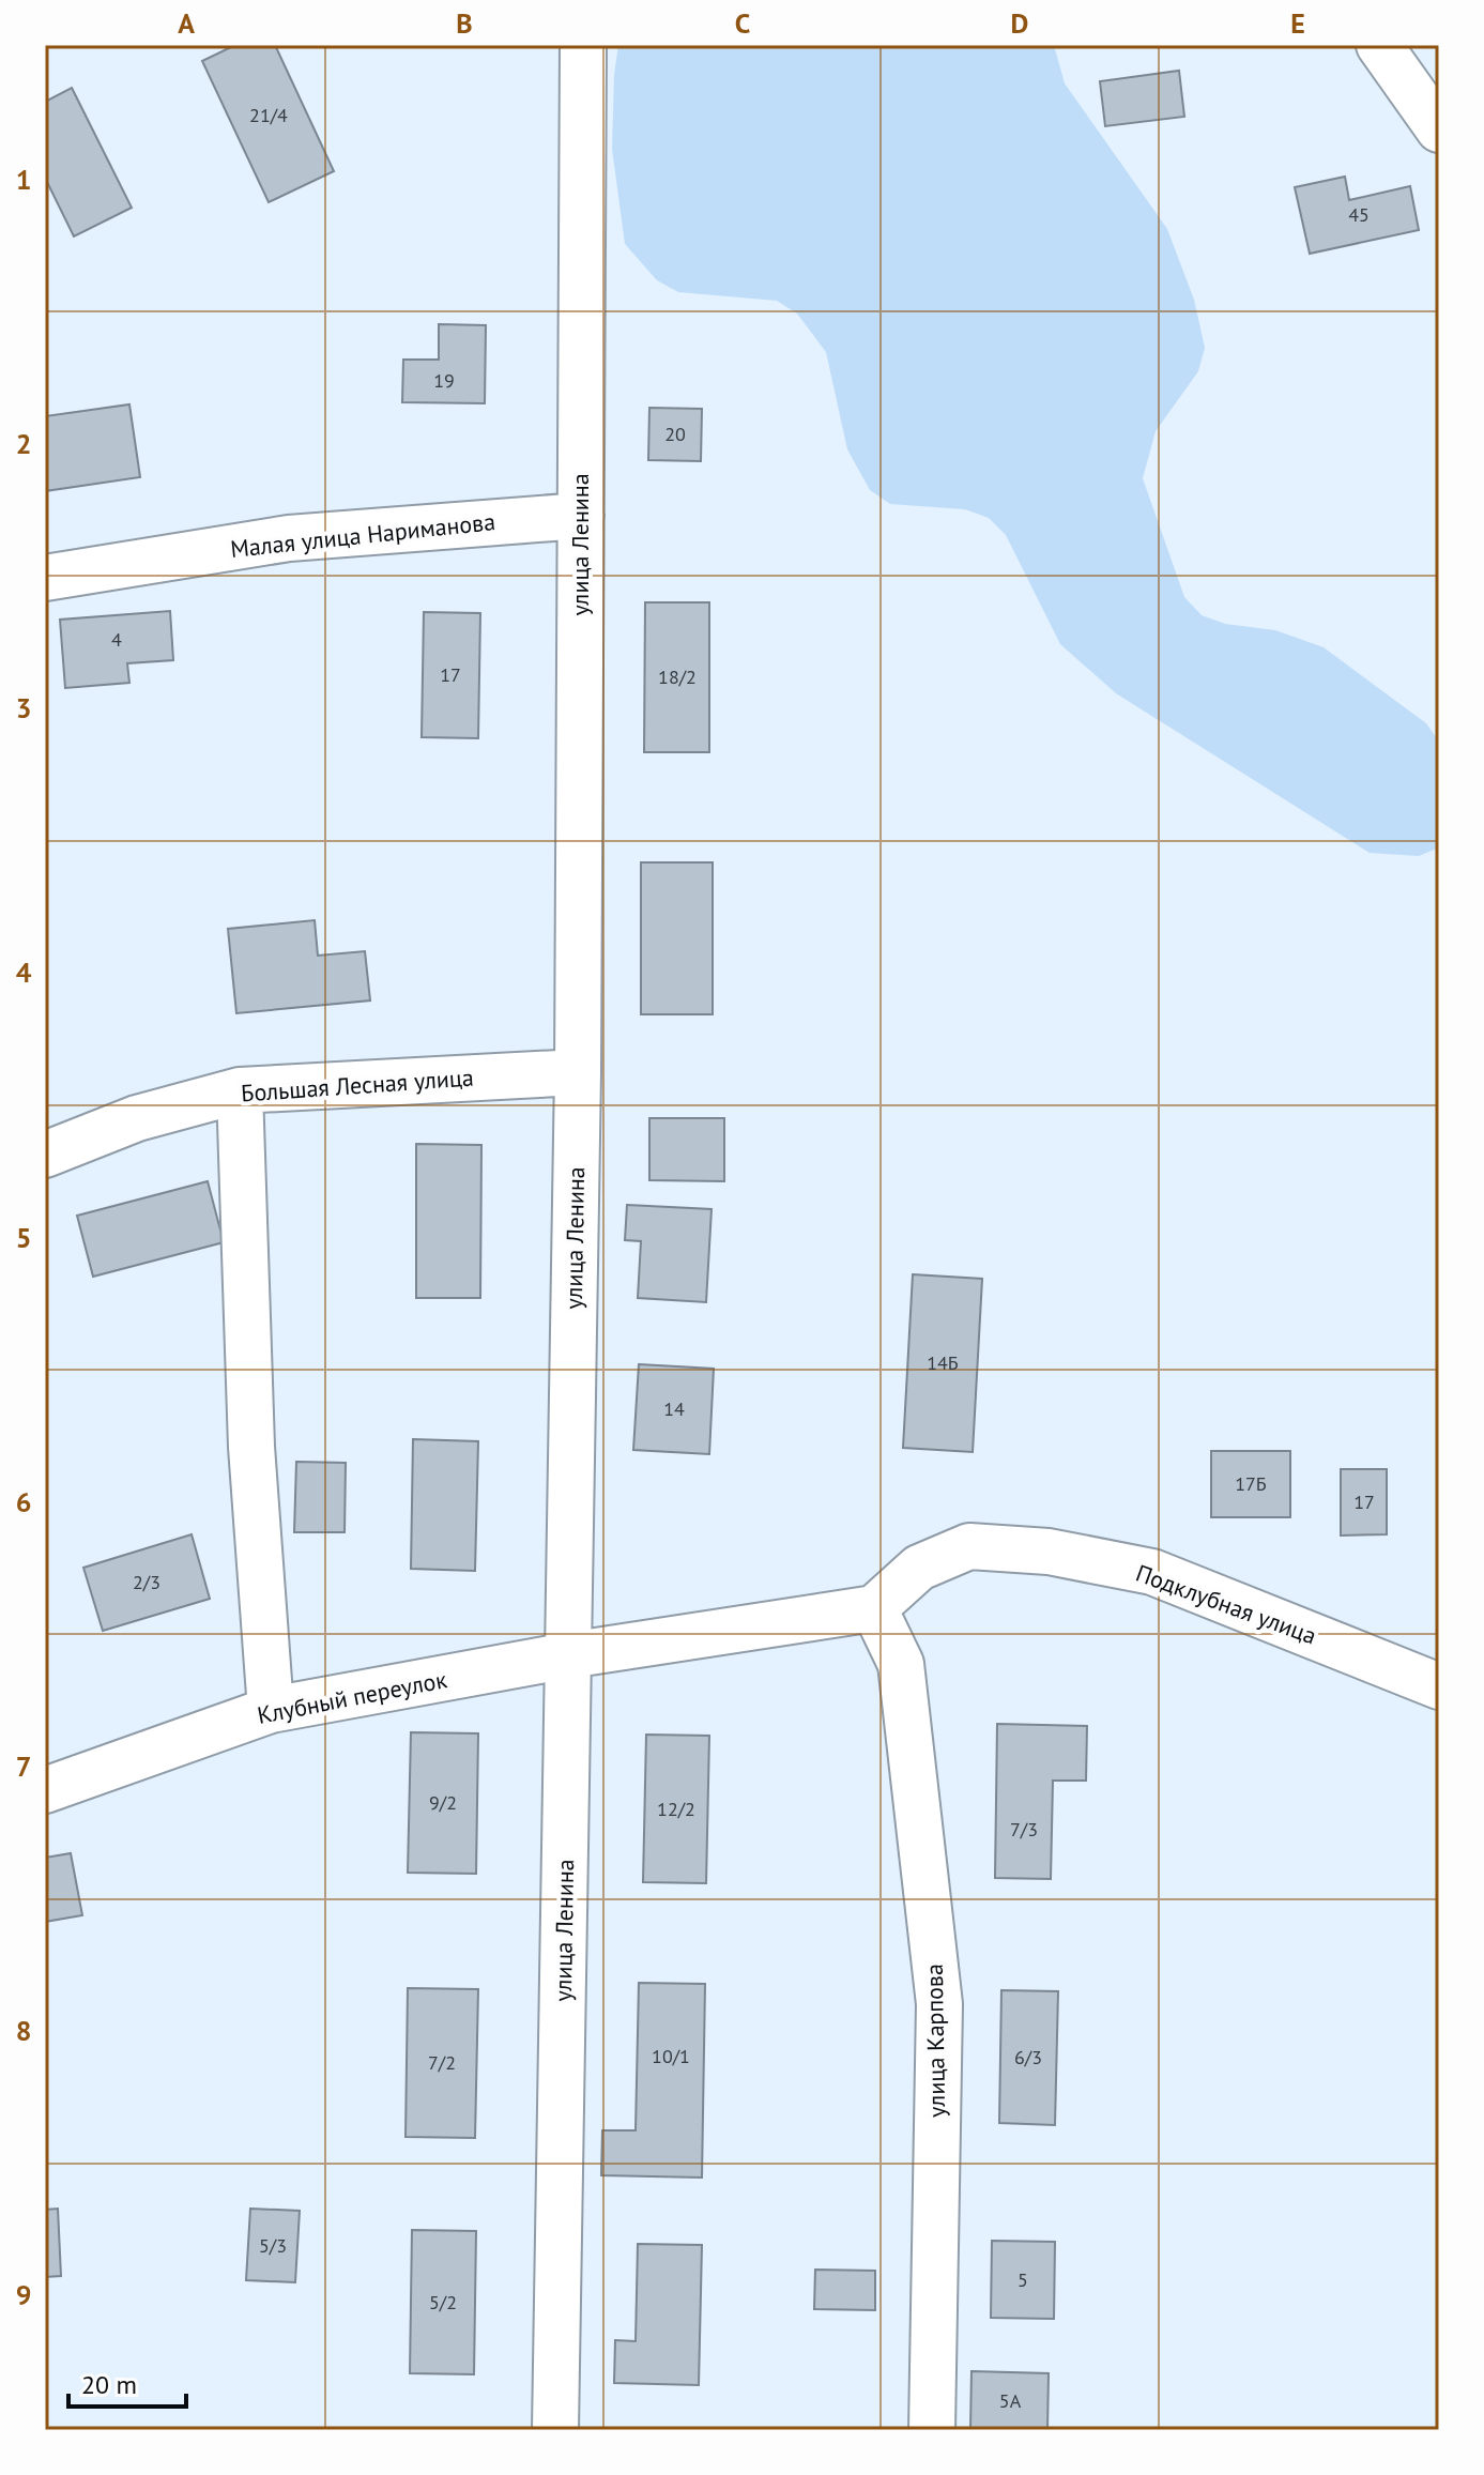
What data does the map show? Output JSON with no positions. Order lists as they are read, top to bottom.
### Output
{
  "streets": {
    "street": [
      "Малая улица Нариманова",
      "улица Ленина",
      "Большая Лесная улица",
      "Подклубная улица",
      "Клубный переулок",
      "улица Карпова"
    ]
  },
  "crossings": [
    ["Малая улица Нариманова", "улица Ленина"],
    ["улица Ленина", "Большая Лесная улица"],
    ["улица Ленина", "Клубный переулок"],
    ["Подклубная улица", "улица Карпова"]
  ],
  "house_numbers": [
    "21/4",
    "45",
    "19",
    "20",
    "4",
    "17",
    "18/2",
    "14Б",
    "14",
    "17Б",
    "17",
    "2/3",
    "9/2",
    "12/2",
    "7/3",
    "10/1",
    "6/3",
    "7/2",
    "5/3",
    "5",
    "5/2",
    "5А"
  ],
  "scale_bar": "20 m",
  "grid": {
    "columns": [
      "A",
      "B",
      "C",
      "D",
      "E"
    ],
    "rows": [
      "1",
      "2",
      "3",
      "4",
      "5",
      "6",
      "7",
      "8",
      "9"
    ]
  }
}
